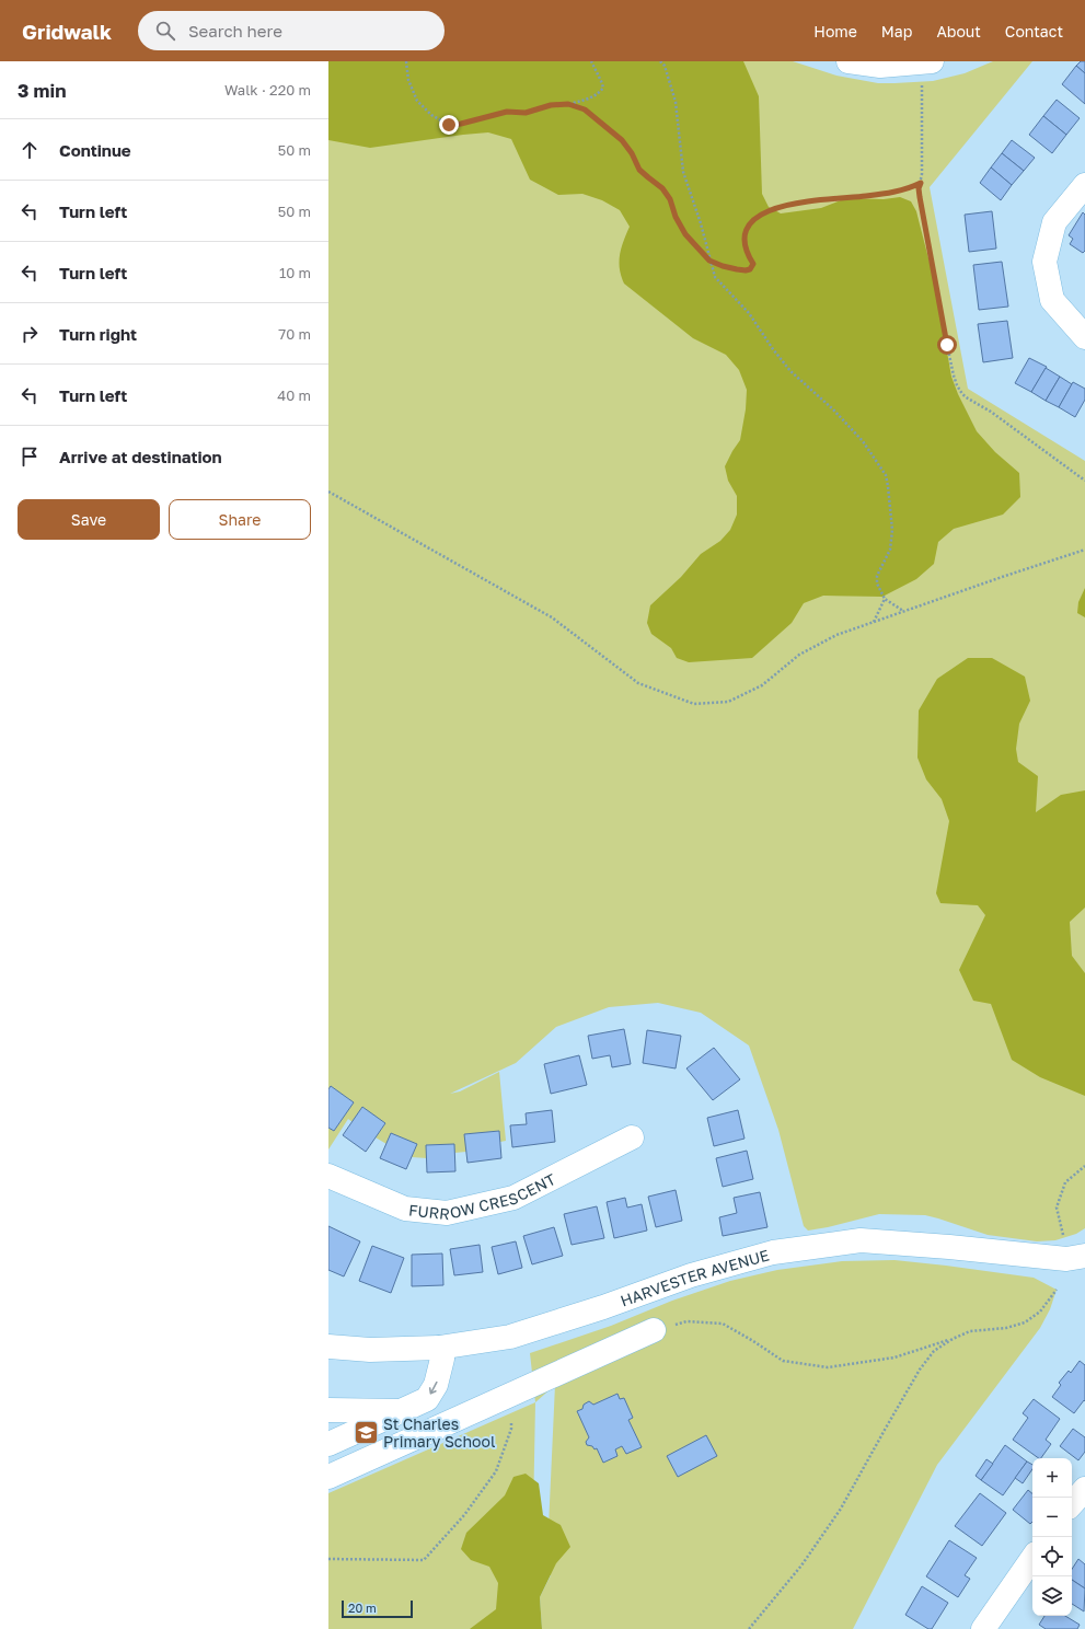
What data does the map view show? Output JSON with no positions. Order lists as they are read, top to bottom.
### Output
{
  "streets": {
    "street": ["FURROW CRESCENT", "HARVESTER AVENUE"]
  },
  "places": {
    "school or university": ["St Charles Primary School"]
  },
  "scale_bar": "20 m",
  "page": {
    "header": "Gridwalk",
    "search": "Search here",
    "nav": [
      "Home",
      "Map",
      "About",
      "Contact"
    ],
    "heading": ["3 min", "Walk · 220 m"],
    "list": [
      ["Continue", "50 m"],
      ["Turn left", "50 m"],
      ["Turn left", "10 m"],
      ["Turn right", "70 m"],
      ["Turn left", "40 m"],
      "Arrive at destination"
    ],
    "buttons": ["Save", "Share"],
    "map_buttons": ["+", "−"],
    "scale": "20 m"
  }
}
